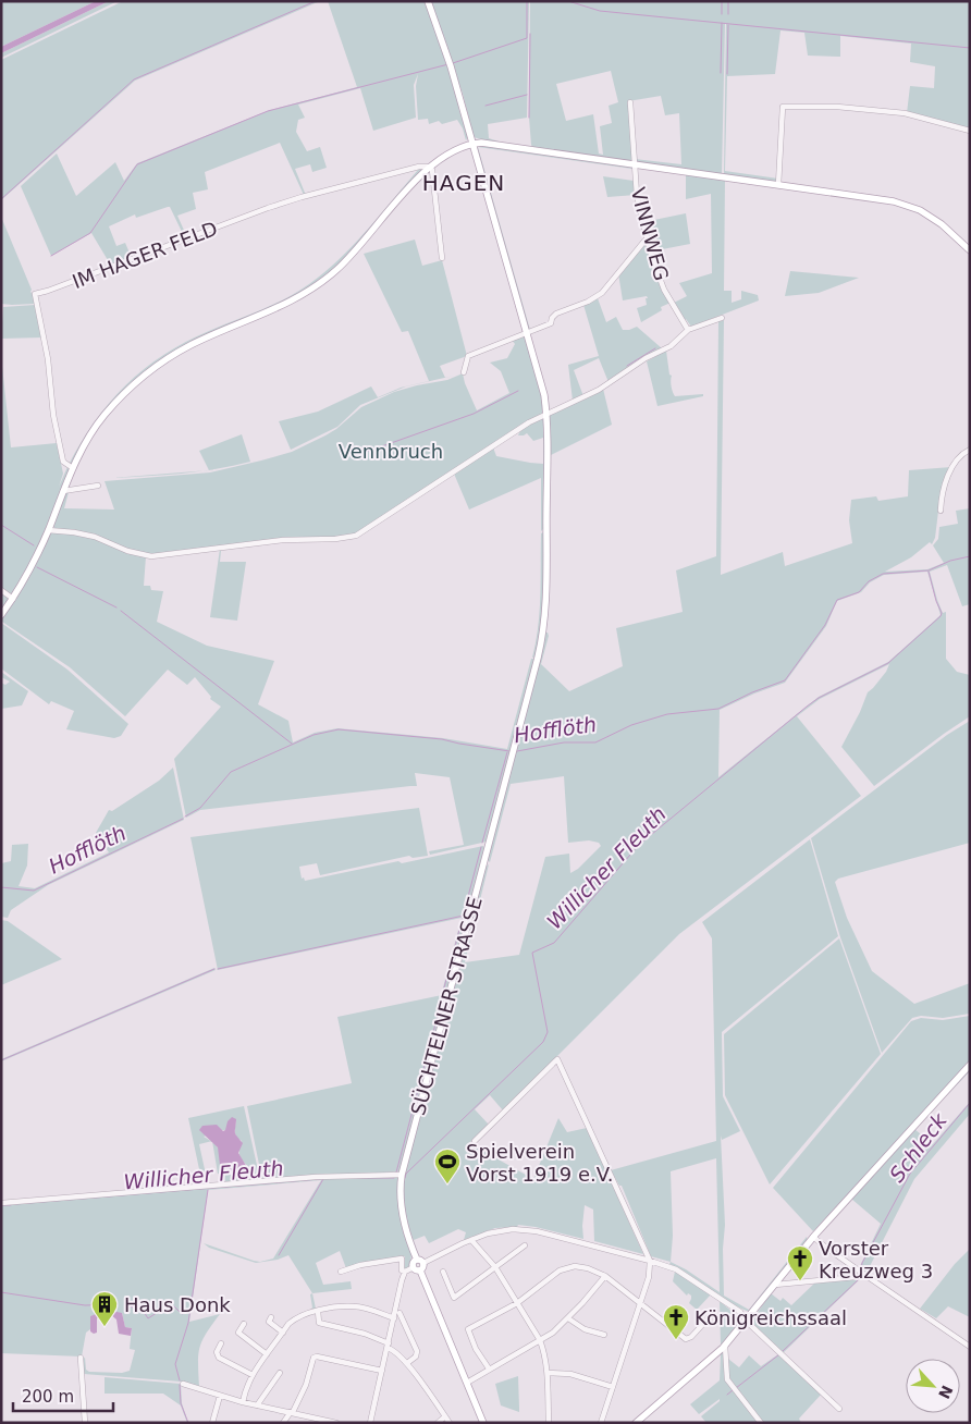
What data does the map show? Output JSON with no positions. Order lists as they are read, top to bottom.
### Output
{
  "streets": {
    "main road": ["SÜCHTELNER STRASSE"],
    "street": ["VINNWEG", "IM HAGER FELD"]
  },
  "districts": ["HAGEN"],
  "water": ["Hofflöth", "Willicher Fleuth", "Schleck"],
  "parks": ["Vennbruch"],
  "places": {
    "sports": ["Spielverein Vorst 1919 e.V."],
    "church": ["Vorster Kreuzweg 3", "Königreichssaal"],
    "building": ["Haus Donk"]
  },
  "scale_bar": "200 m",
  "north": "bottom right"
}
